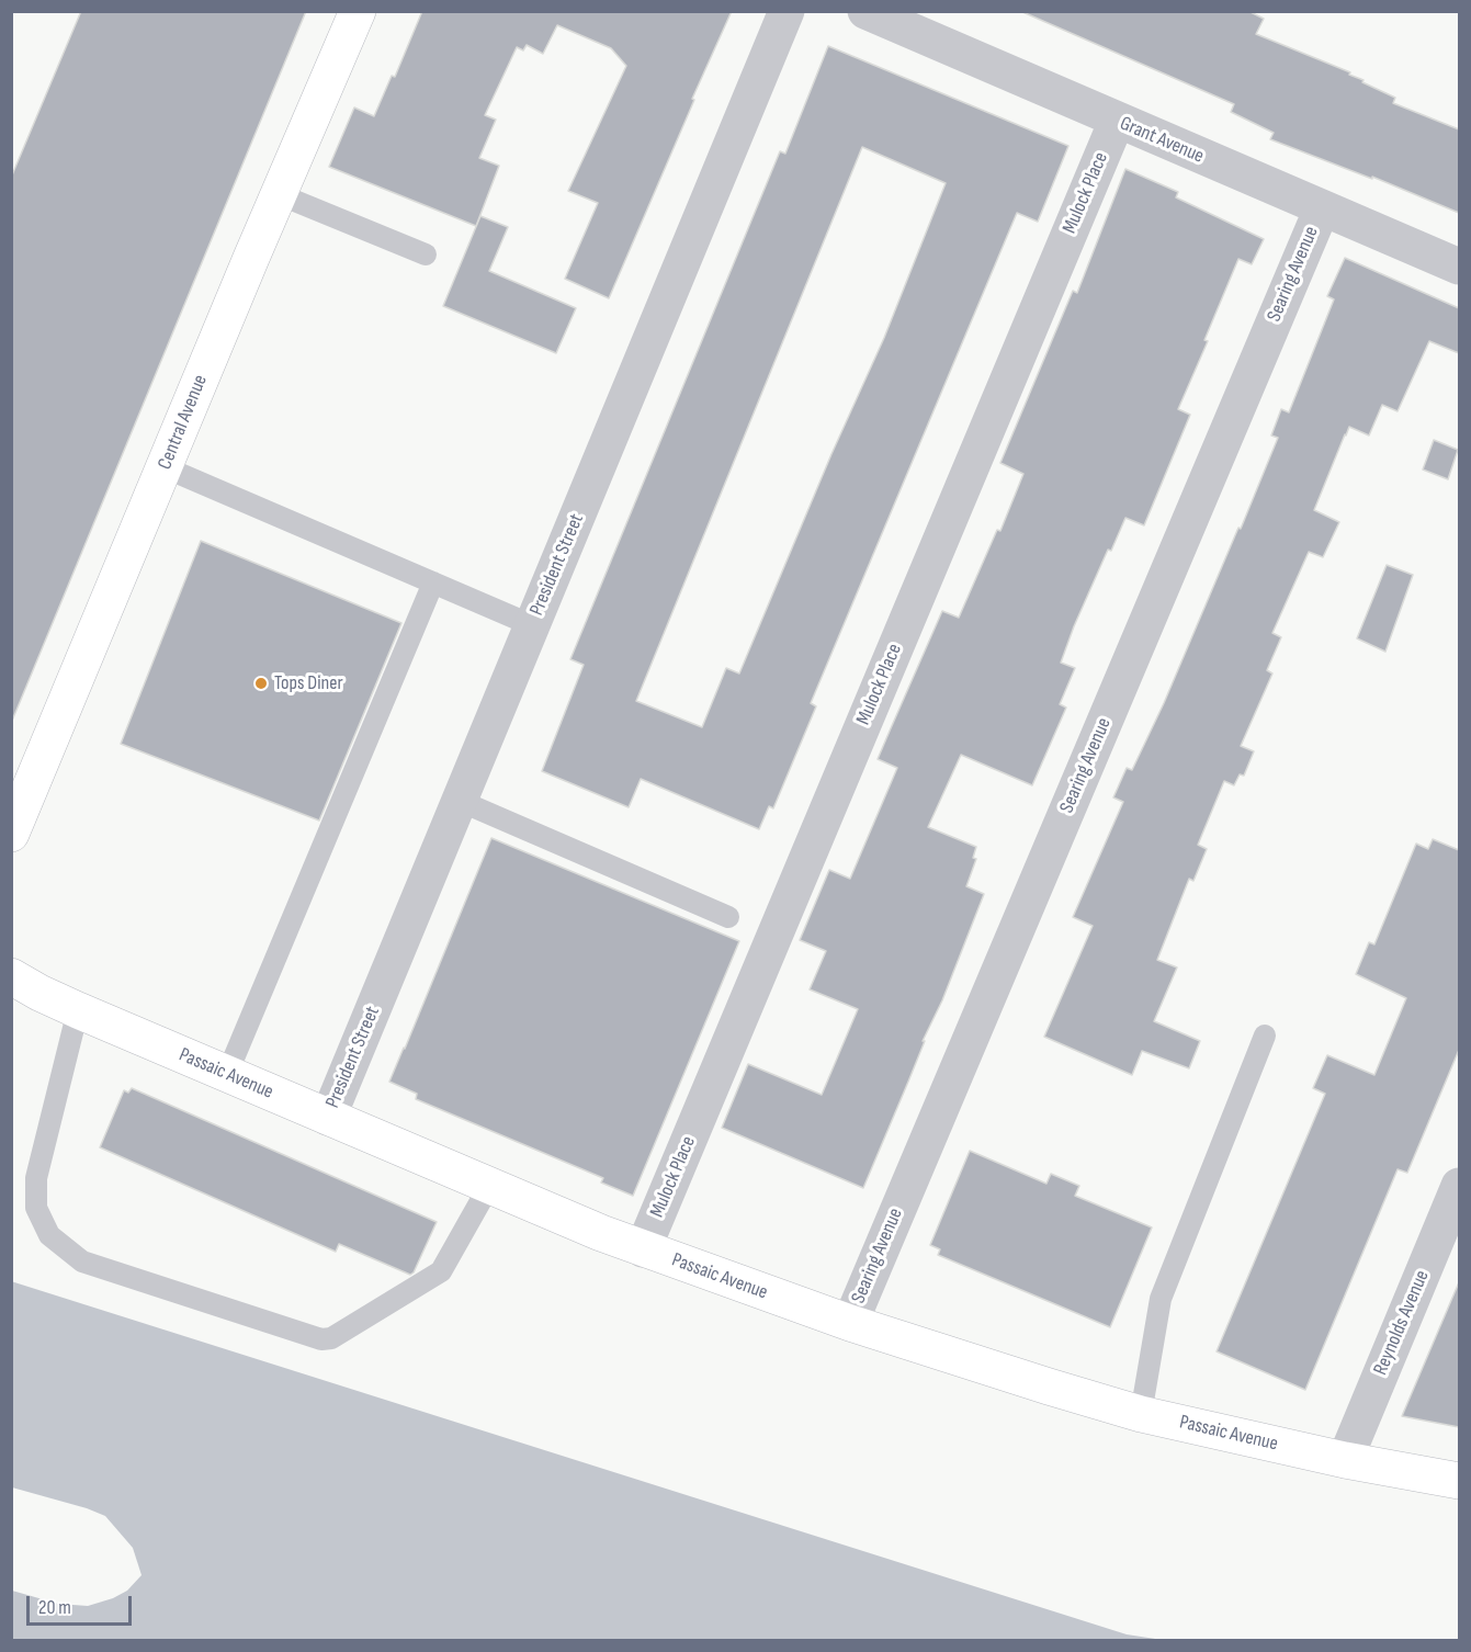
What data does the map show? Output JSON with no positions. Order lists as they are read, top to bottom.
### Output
{
  "streets": {
    "main road": ["Central Avenue", "Passaic Avenue"],
    "street": [
      "Grant Avenue",
      "Mulock Place",
      "Searing Avenue",
      "President Street",
      "Reynolds Avenue"
    ]
  },
  "crossings": [
    ["Grant Avenue", "Mulock Place"],
    ["Grant Avenue", "Searing Avenue"],
    ["Mulock Place", "Passaic Avenue"],
    ["Searing Avenue", "Passaic Avenue"],
    ["President Street", "Passaic Avenue"],
    ["Passaic Avenue", "Reynolds Avenue"]
  ],
  "places": ["Tops Diner"],
  "scale_bar": "20 m"
}
